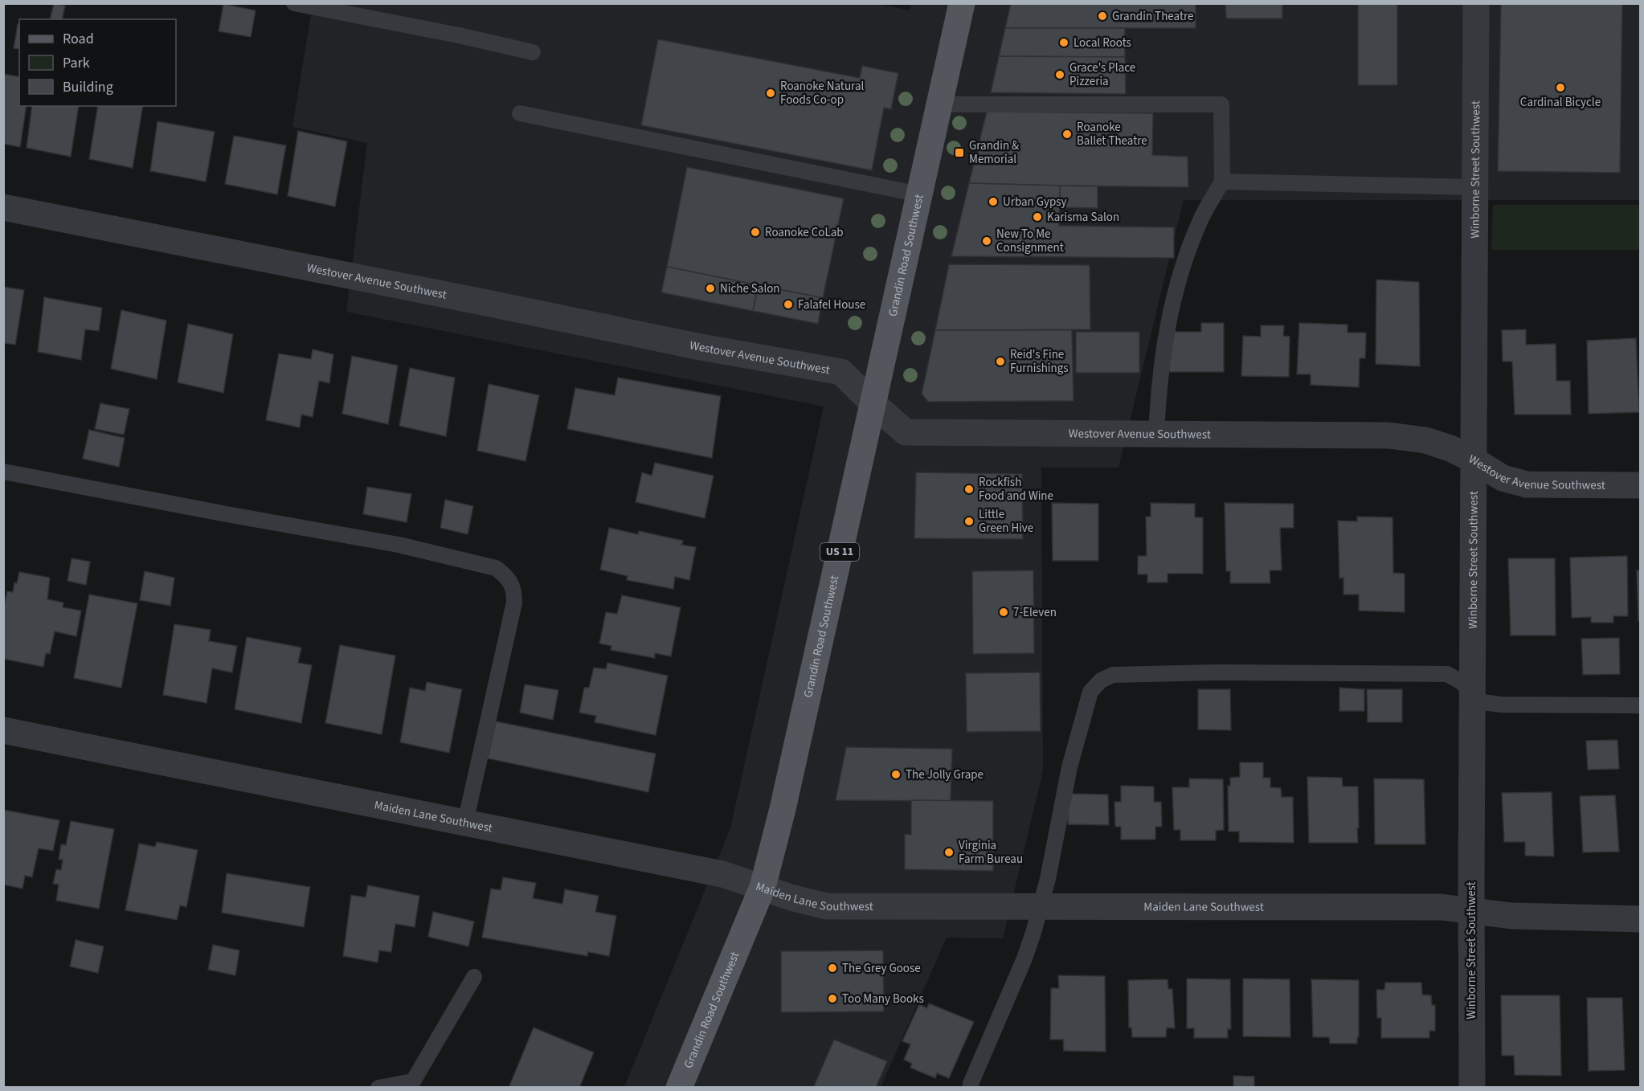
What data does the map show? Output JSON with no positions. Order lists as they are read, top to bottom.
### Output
{
  "streets": {
    "main road": ["Grandin Road Southwest", "US 11"],
    "street": ["Winborne Street Southwest", "Westover Avenue Southwest", "Maiden Lane Southwest"]
  },
  "crossings": [
    ["Winborne Street Southwest", "Westover Avenue Southwest"],
    ["Winborne Street Southwest", "Maiden Lane Southwest"],
    ["Grandin Road Southwest", "Westover Avenue Southwest"],
    ["Grandin Road Southwest", "Maiden Lane Southwest"]
  ],
  "places": {
    "other": [
      "Grandin Theatre",
      "Local Roots",
      "Grace's Place Pizzeria",
      "Cardinal Bicycle",
      "Roanoke Natural Foods Co-op",
      "Roanoke Ballet Theatre",
      "Urban Gypsy",
      "Karisma Salon",
      "Roanoke CoLab",
      "New To Me Consignment",
      "Niche Salon",
      "Falafel House",
      "Reid's Fine Furnishings",
      "Rockfish Food and Wine",
      "Little Green Hive",
      "7-Eleven",
      "The Jolly Grape",
      "Virginia Farm Bureau",
      "The Grey Goose",
      "Too Many Books"
    ],
    "transit": ["Grandin & Memorial"]
  },
  "legend": ["Road", "Park", "Building"]
}
